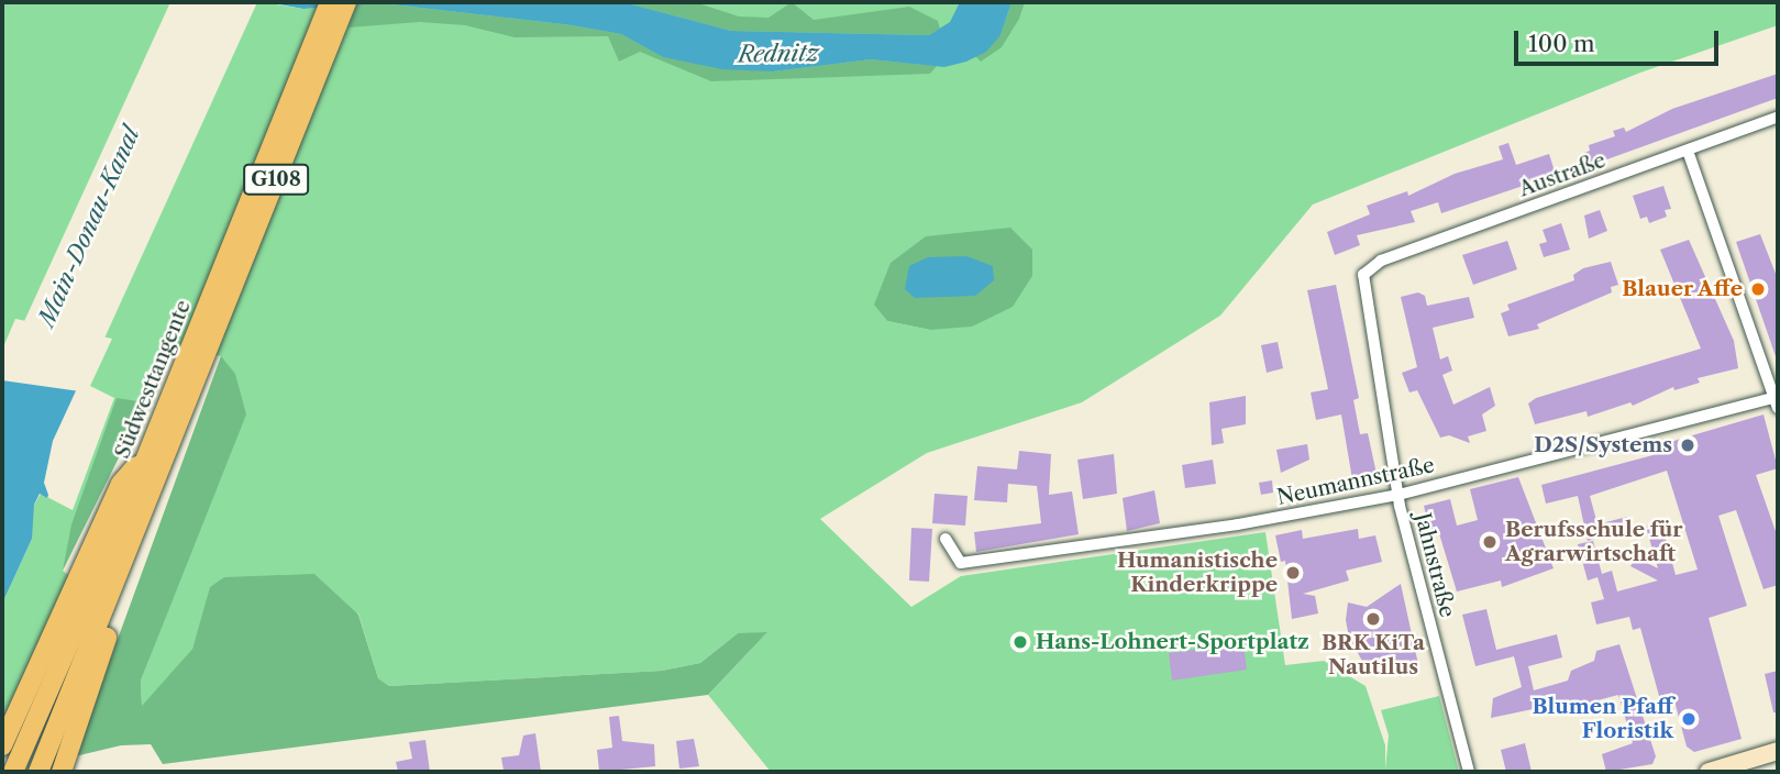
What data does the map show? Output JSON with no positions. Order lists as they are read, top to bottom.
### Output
{
  "streets": {
    "highway": ["G108", "Südwesttangente"],
    "street": ["Austraße", "Neumannstraße", "Jahnstraße"]
  },
  "crossings": [
    ["Austraße", "Jahnstraße"],
    ["Neumannstraße", "Jahnstraße"]
  ],
  "water": ["Rednitz", "Main-Donau-Kanal"],
  "places": [
    "Blauer Affe",
    "D2S/Systems",
    "Berufsschule für Agrarwirtschaft",
    "Humanistische Kinderkrippe",
    "BRK KiTa Nautilus",
    "Hans-Lohnert-Sportplatz",
    "Blumen Pfaff Floristik"
  ],
  "scale_bar": "100 m"
}
